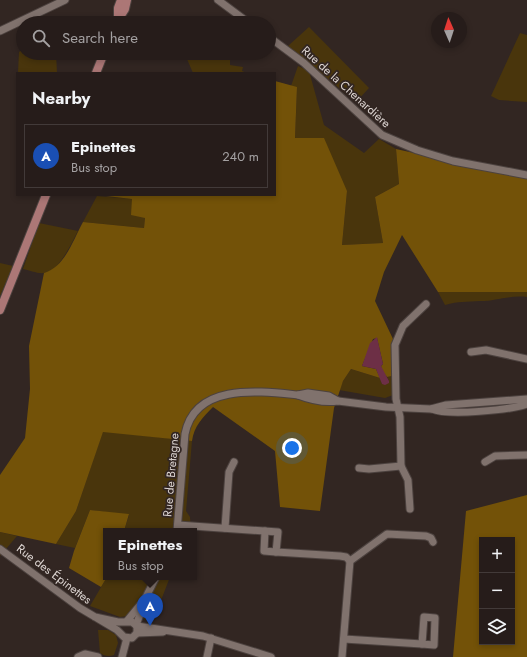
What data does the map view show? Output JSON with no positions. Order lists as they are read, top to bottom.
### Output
{
  "streets": {
    "street": ["Rue de la Chenardière", "Rue de Bretagne", "Rue des Épinettes"]
  },
  "north": "top",
  "page": {
    "search": "Search here",
    "heading": "Nearby",
    "list": [
      {
        "mark": "A",
        "name": "Epinettes",
        "note": "Bus stop",
        "value": "240 m"
      }
    ],
    "popup": ["Epinettes", "Bus stop"],
    "map_buttons": ["+", "−"],
    "pins": "A"
  }
}
